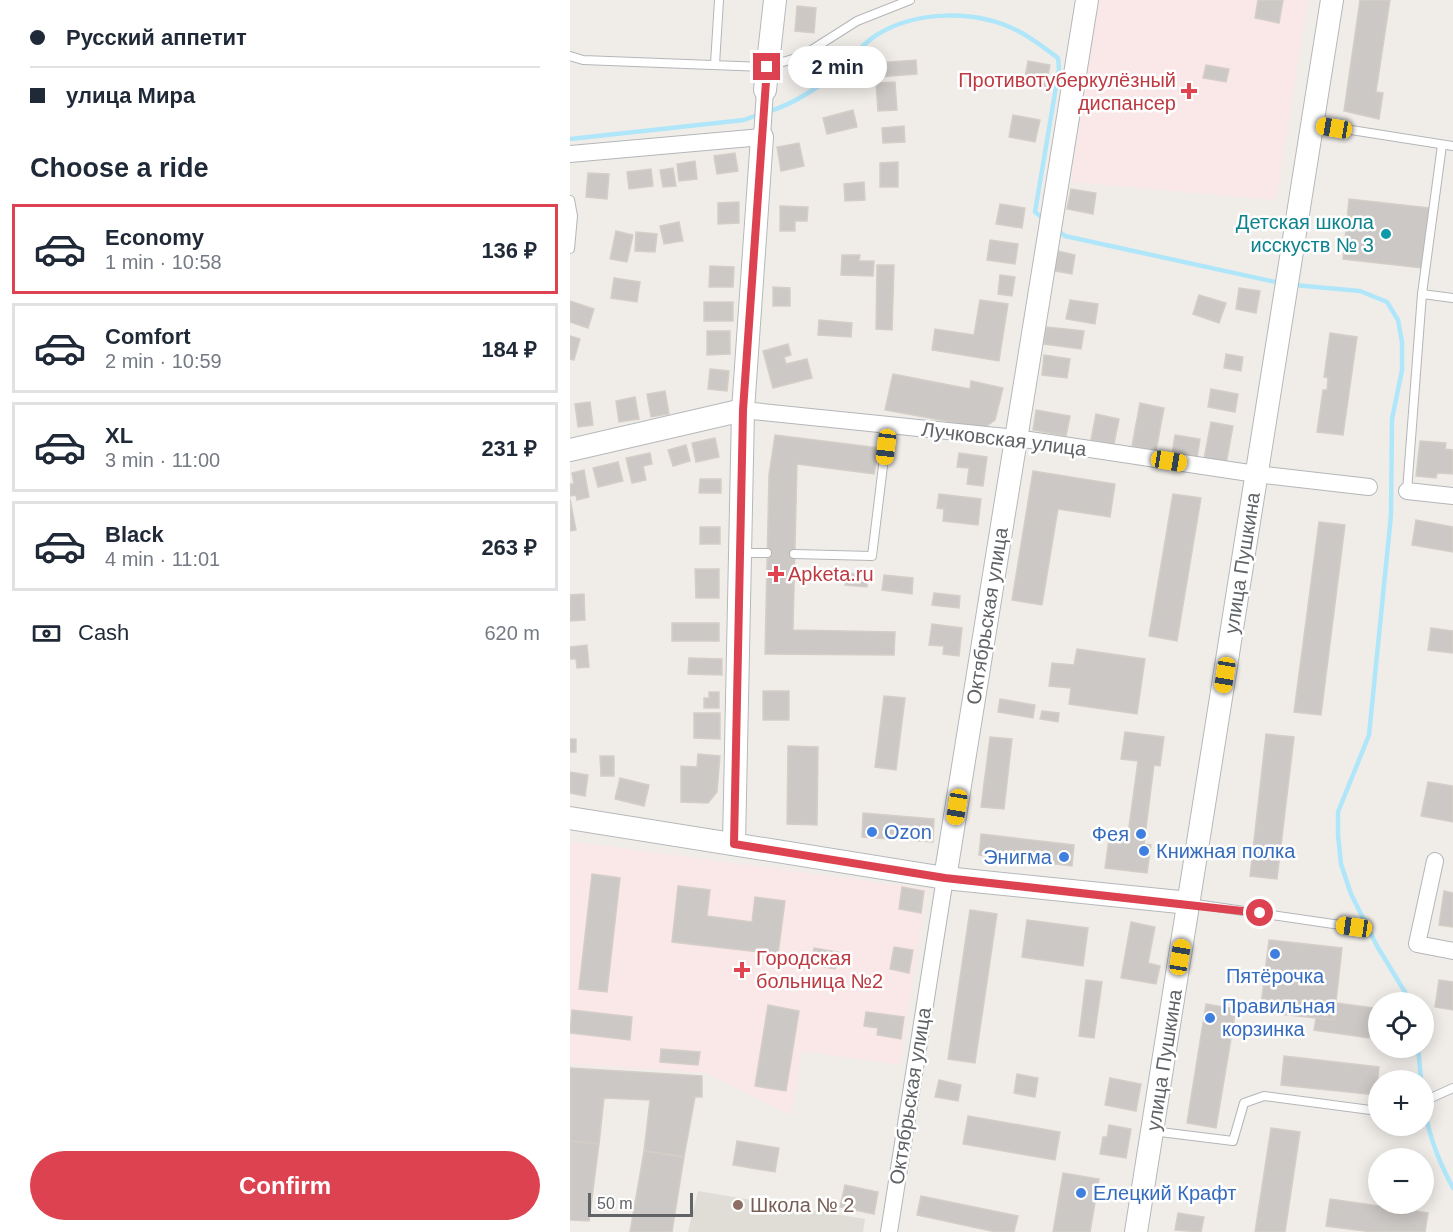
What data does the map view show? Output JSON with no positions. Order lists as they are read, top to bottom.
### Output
{
  "streets": {
    "street": ["Лучковская улица", "улица Пушкина", "Октябрьская улица"]
  },
  "crossings": [
    ["Лучковская улица", "улица Пушкина"],
    ["Лучковская улица", "Октябрьская улица"]
  ],
  "places": {
    "health": ["Противотуберкулёзный диспансер", "Apketa.ru", "Городская больница №2"],
    "other": [
      "Детская школа исскуств № 3",
      "Ozon",
      "Фея",
      "Книжная полка",
      "Энигма",
      "Пятёрочка",
      "Правильная корзинка",
      "Елецкий Крафт",
      "Школа № 2"
    ]
  },
  "scale_bar": "50 m",
  "page": {
    "banner": ["Русский аппетит", "улица Мира"],
    "bubble": "2 min",
    "heading": "Choose a ride",
    "list": [
      {
        "name": "Economy",
        "note": "1 min · 10:58",
        "value": "136 ₽"
      },
      {
        "name": "Comfort",
        "note": "2 min · 10:59",
        "value": "184 ₽"
      },
      {
        "name": "XL",
        "note": "3 min · 11:00",
        "value": "231 ₽"
      },
      {
        "name": "Black",
        "note": "4 min · 11:01",
        "value": "263 ₽"
      }
    ],
    "pay": ["Cash", "620 m"],
    "map_buttons": ["+", "−"],
    "buttons": "Confirm",
    "scale": "50 m"
  }
}
